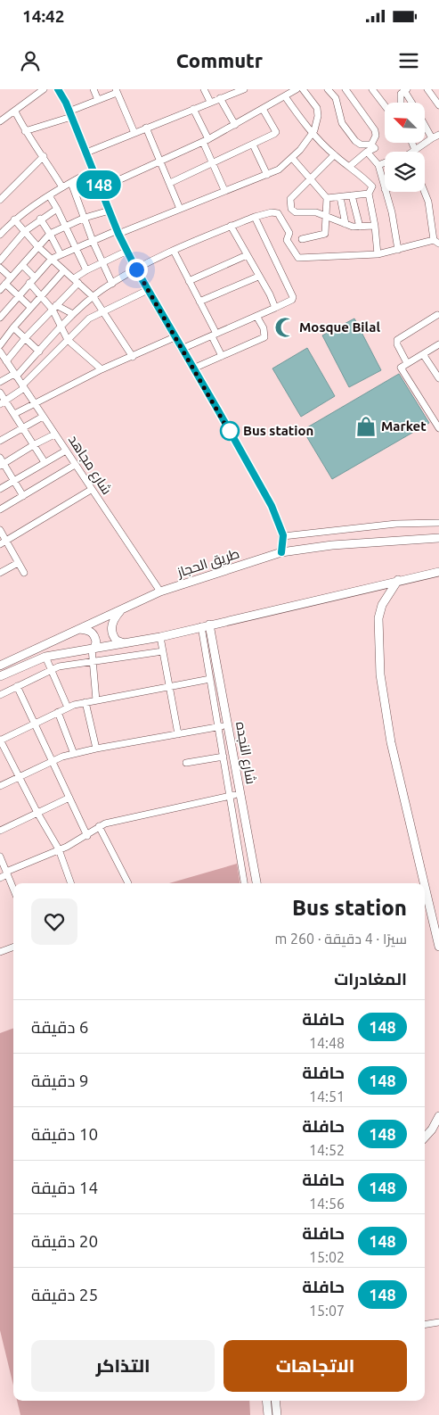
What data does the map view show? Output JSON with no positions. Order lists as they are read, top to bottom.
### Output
{
  "streets": {
    "main road": ["طريق الحجاز", "شارع النجده"],
    "street": ["شارع مجاهد"]
  },
  "crossings": [
    ["شارع مجاهد", "طريق الحجاز"]
  ],
  "places": {
    "mosque": ["Mosque Bilal"],
    "shop": ["Market"],
    "other": ["Bus station"]
  },
  "lines": ["bus line 148"],
  "north": "top left",
  "page": {
    "status": "14:42",
    "header": "Commutr",
    "on_map": "148",
    "heading": [
      ["Bus station", "سيرًا · 4 دقيقة · 260 m"],
      "المغادرات"
    ],
    "list": [
      {
        "mark": "148",
        "name": "حافلة",
        "note": "14:48",
        "value": "6 دقيقة"
      },
      {
        "mark": "148",
        "name": "حافلة",
        "note": "14:51",
        "value": "9 دقيقة"
      },
      {
        "mark": "148",
        "name": "حافلة",
        "note": "14:52",
        "value": "10 دقيقة"
      },
      {
        "mark": "148",
        "name": "حافلة",
        "note": "14:56",
        "value": "14 دقيقة"
      },
      {
        "mark": "148",
        "name": "حافلة",
        "note": "15:02",
        "value": "20 دقيقة"
      },
      {
        "mark": "148",
        "name": "حافلة",
        "note": "15:07",
        "value": "25 دقيقة"
      }
    ],
    "buttons": ["الاتجاهات", "التذاكر"]
  }
}
